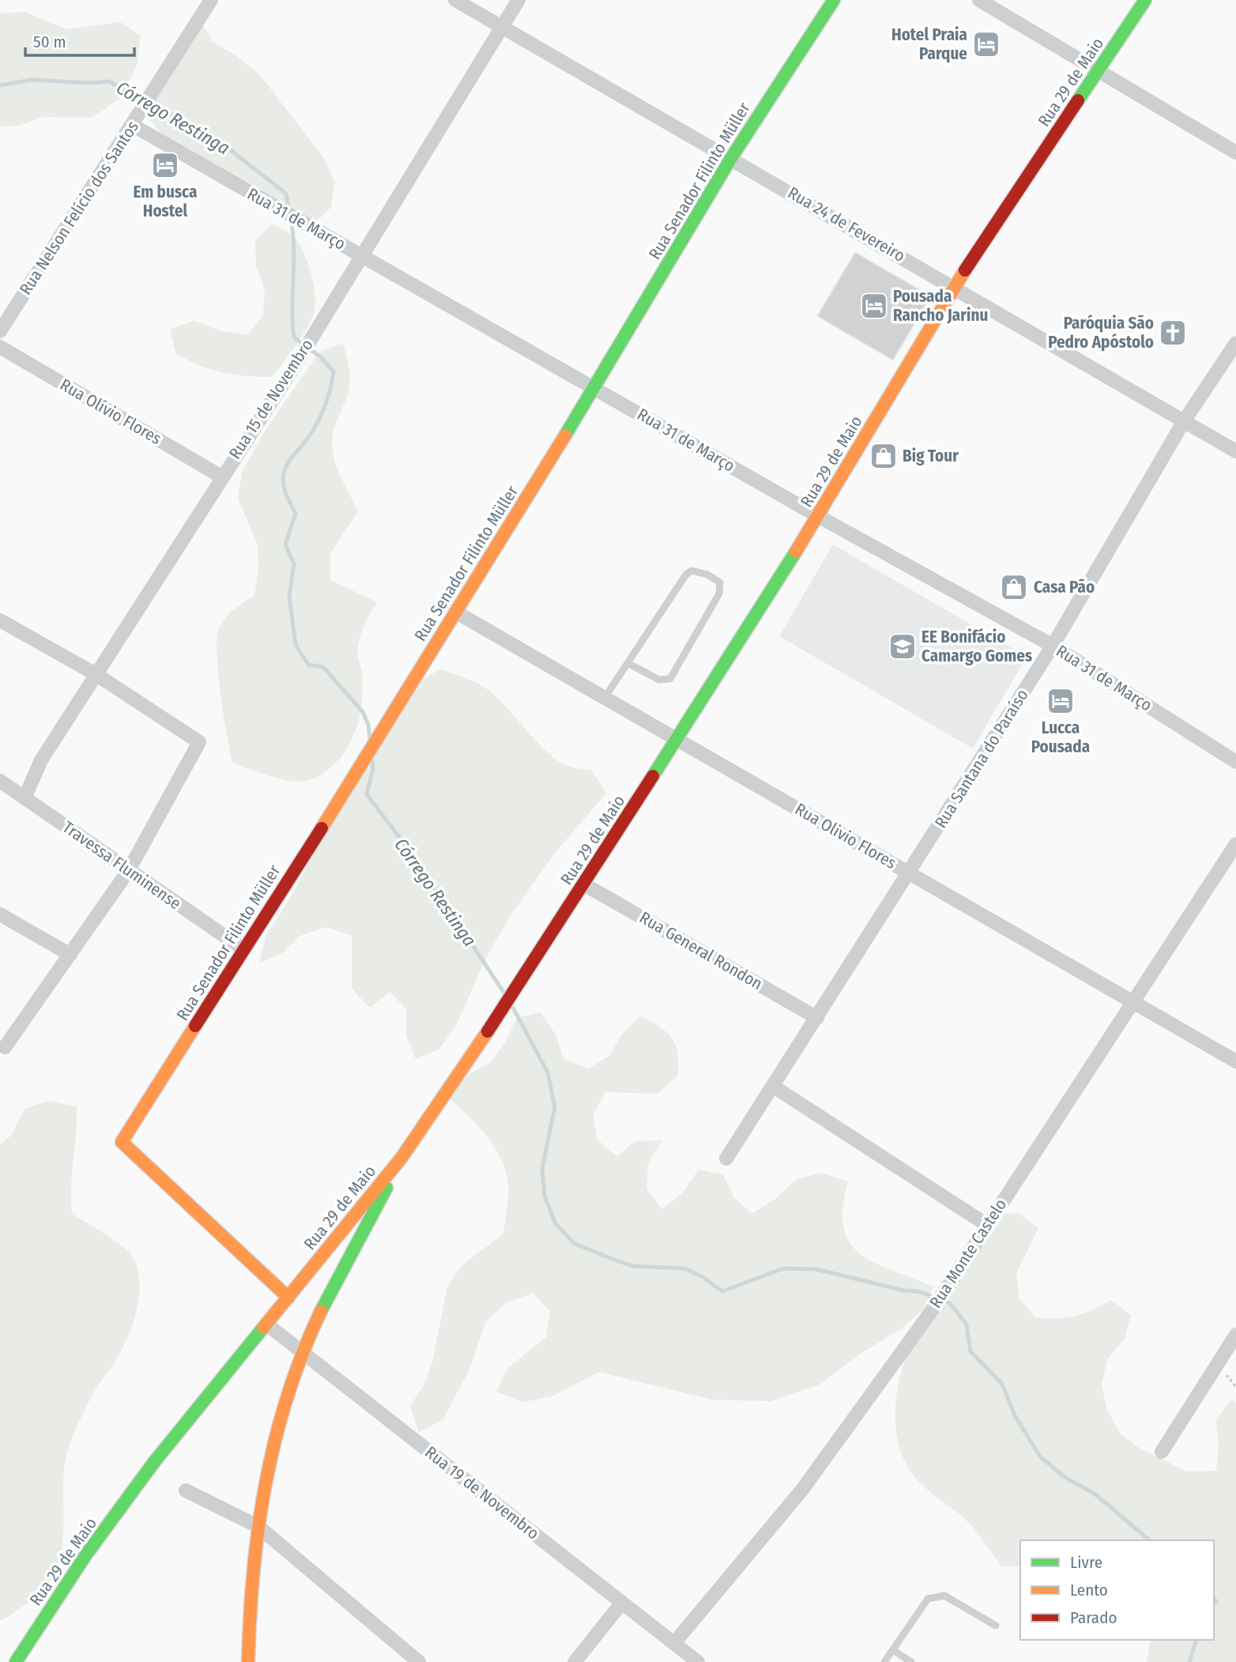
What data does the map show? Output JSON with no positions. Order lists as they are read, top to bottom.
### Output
{
  "streets": {
    "street": [
      "Rua 29 de Maio",
      "Rua Senador Filinto Müller",
      "Rua Nelson Felício dos Santos",
      "Rua 31 de Março",
      "Rua 24 de Fevereiro",
      "Rua 15 de Novembro",
      "Rua Olívio Flores",
      "Rua Santana do Paraíso",
      "Rua Olivio Flores",
      "Travessa Fluminense",
      "Rua General Rondon",
      "Rua Monte Castelo",
      "Rua 19 de Novembro"
    ]
  },
  "crossings": [
    ["Rua 29 de Maio", "Rua Senador Filinto Müller"],
    ["Rua 29 de Maio", "Rua 31 de Março"],
    ["Rua 29 de Maio", "Rua 24 de Fevereiro"],
    ["Rua 29 de Maio", "Rua Olivio Flores"],
    ["Rua 29 de Maio", "Rua General Rondon"],
    ["Rua 29 de Maio", "Rua 19 de Novembro"],
    ["Rua Senador Filinto Müller", "Rua 31 de Março"],
    ["Rua Senador Filinto Müller", "Rua 24 de Fevereiro"],
    ["Rua Senador Filinto Müller", "Rua Olivio Flores"],
    ["Rua Senador Filinto Müller", "Travessa Fluminense"],
    ["Rua Nelson Felício dos Santos", "Rua 31 de Março"],
    ["Rua 31 de Março", "Rua 15 de Novembro"],
    ["Rua 31 de Março", "Rua Santana do Paraíso"],
    ["Rua 24 de Fevereiro", "Rua 15 de Novembro"],
    ["Rua 24 de Fevereiro", "Rua Santana do Paraíso"],
    ["Rua 15 de Novembro", "Rua Olívio Flores"],
    ["Rua 15 de Novembro", "Travessa Fluminense"],
    ["Rua Santana do Paraíso", "Rua Olivio Flores"],
    ["Rua Santana do Paraíso", "Rua General Rondon"],
    ["Rua Olivio Flores", "Rua Monte Castelo"],
    ["Rua Monte Castelo", "Rua 19 de Novembro"]
  ],
  "water": ["Córrego Restinga"],
  "places": {
    "hotel": [
      "Hotel Praia Parque",
      "Em busca Hostel",
      "Pousada Rancho Jarinu",
      "Lucca Pousada"
    ],
    "church": ["Paróquia São Pedro Apóstolo"],
    "shop": ["Big Tour", "Casa Pão"],
    "school or university": ["EE Bonifácio Camargo Gomes"]
  },
  "legend": ["Livre", "Lento", "Parado"],
  "scale_bar": "50 m"
}
